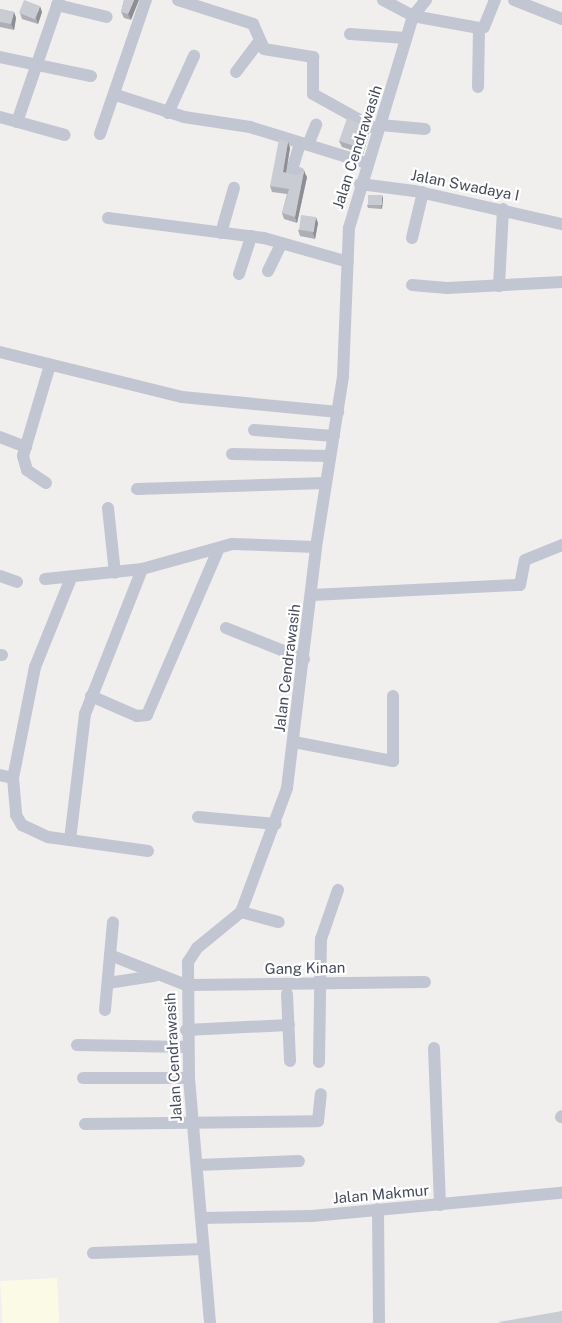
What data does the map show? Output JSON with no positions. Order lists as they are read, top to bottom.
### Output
{
  "streets": {
    "street": [
      "Jalan Cendrawasih",
      "Jalan Swadaya I",
      "Gang Kinan",
      "Jalan Makmur"
    ]
  },
  "crossings": [
    ["Jalan Cendrawasih", "Jalan Swadaya I"],
    ["Jalan Cendrawasih", "Gang Kinan"],
    ["Jalan Cendrawasih", "Jalan Makmur"]
  ]
}
